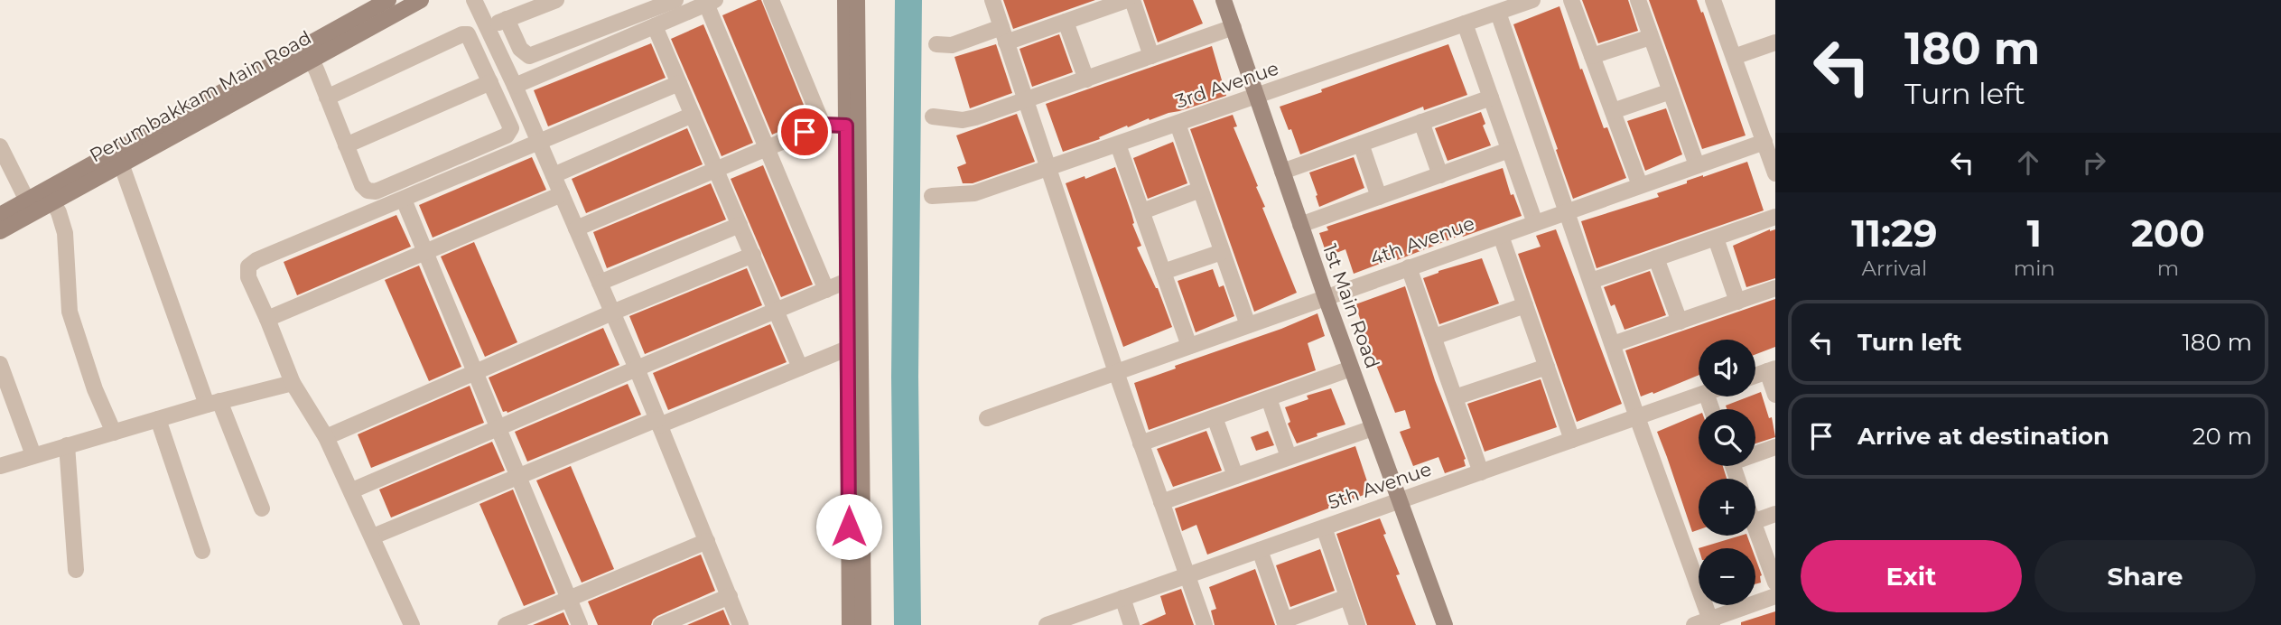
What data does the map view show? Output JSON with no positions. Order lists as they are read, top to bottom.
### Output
{
  "streets": {
    "street": [
      "3rd Avenue",
      "Perumbakkam Main Road",
      "4th Avenue",
      "1st Main Road",
      "5th Avenue"
    ]
  },
  "crossings": [
    ["3rd Avenue", "1st Main Road"],
    ["4th Avenue", "1st Main Road"],
    ["1st Main Road", "5th Avenue"]
  ],
  "page": {
    "turn": ["180 m", "Turn left"],
    "eta": [
      "11:29",
      "Arrival",
      "1",
      "min",
      "200",
      "m"
    ],
    "list": [
      {
        "name": "Turn left",
        "value": "180 m"
      },
      {
        "name": "Arrive at destination",
        "value": "20 m"
      }
    ],
    "map_buttons": ["+", "−"],
    "buttons": ["Exit", "Share"]
  }
}
